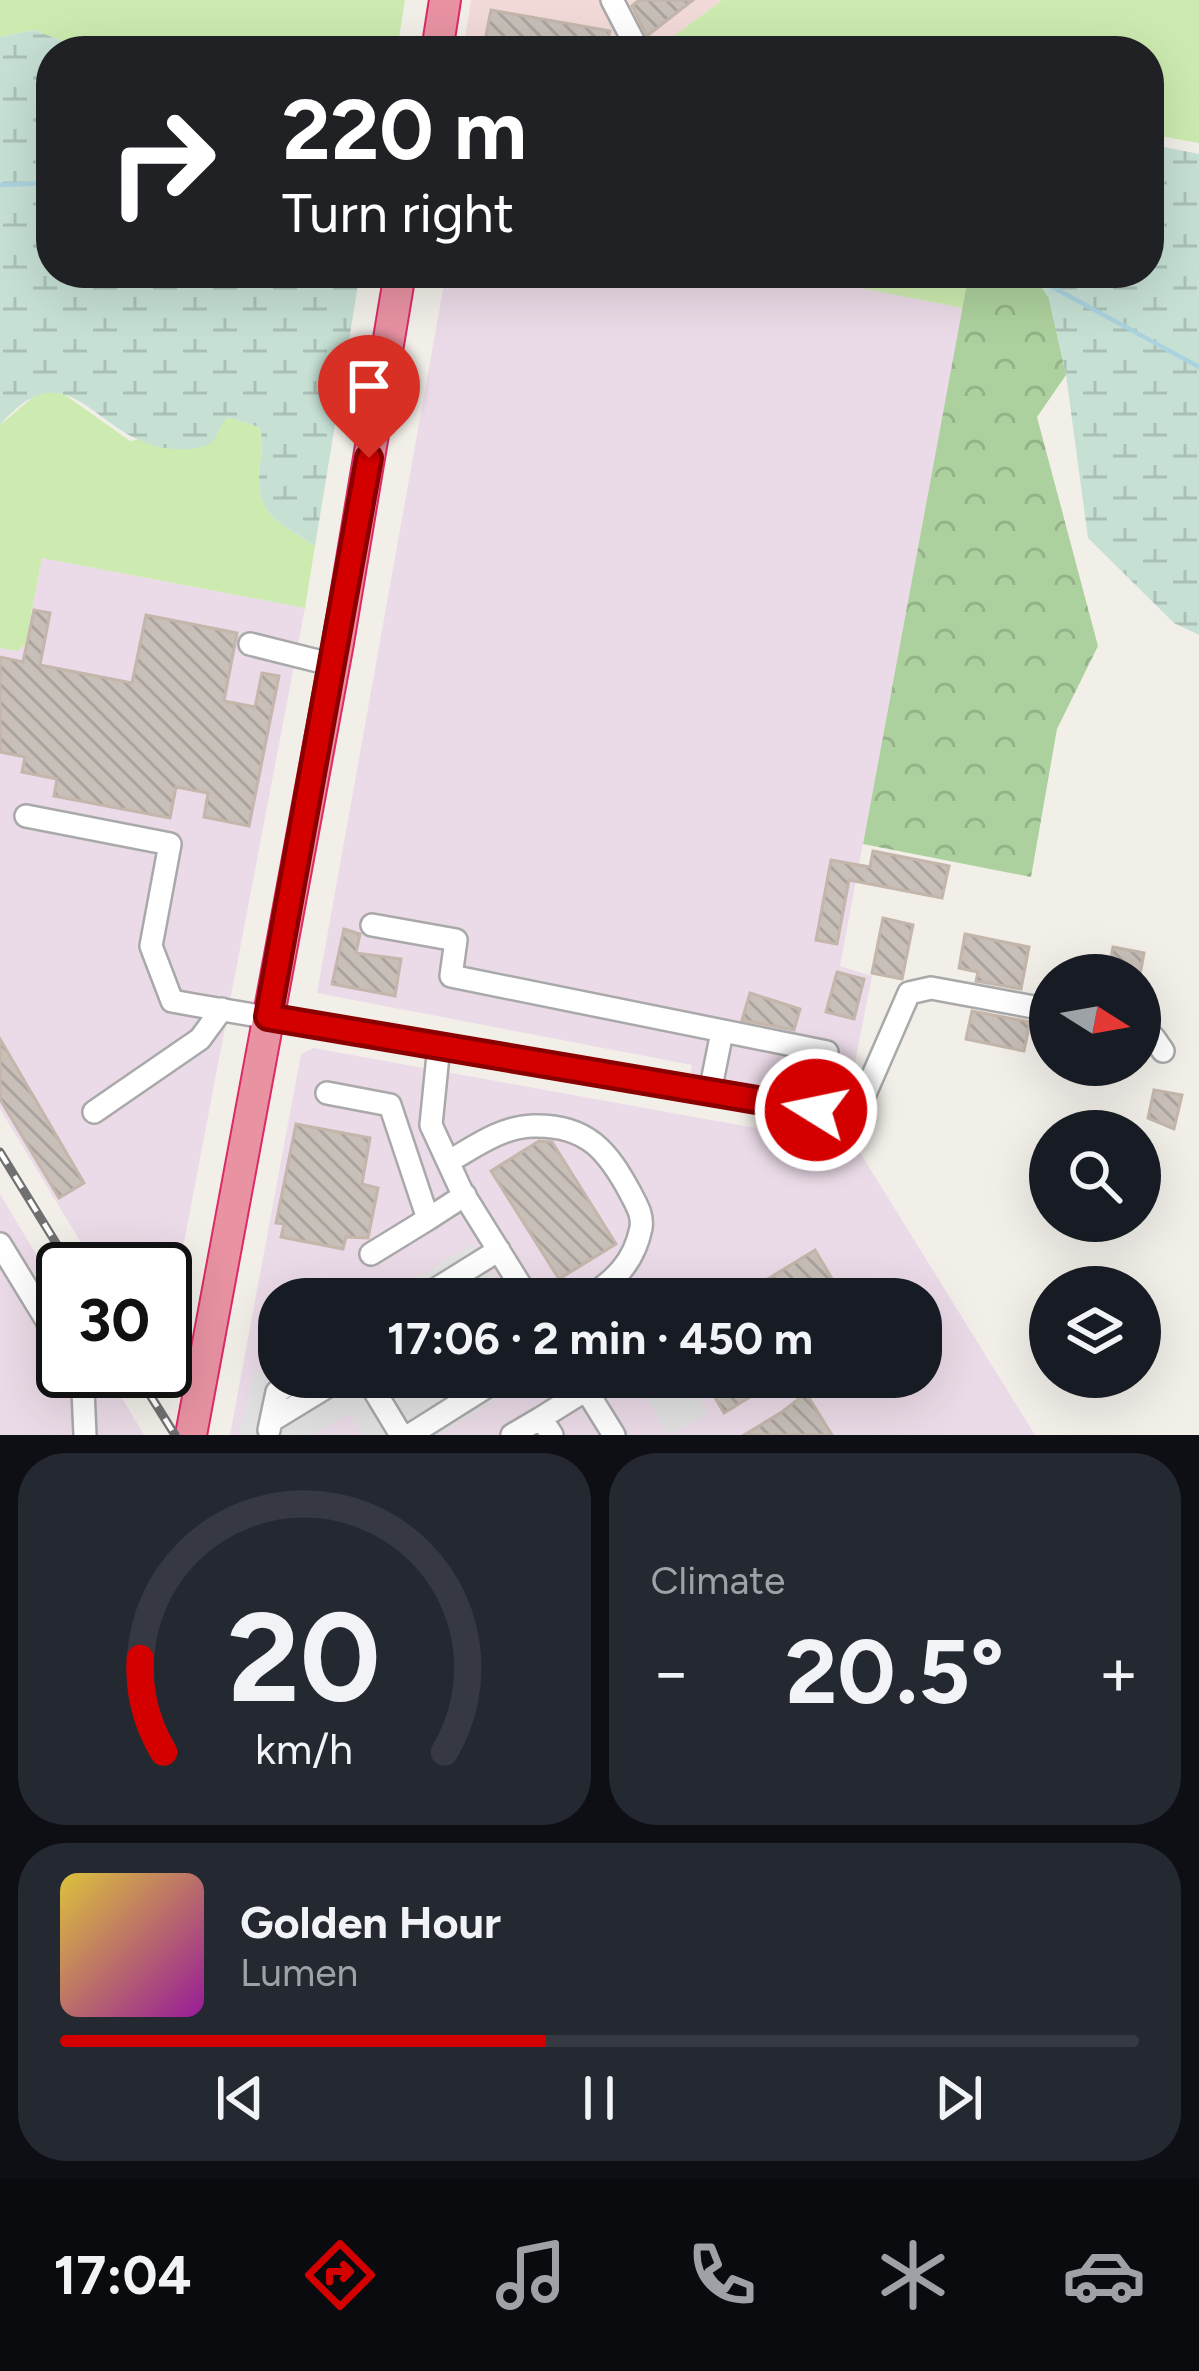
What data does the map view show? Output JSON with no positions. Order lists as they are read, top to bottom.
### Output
{
  "north": "right",
  "page": {
    "turn": ["220 m", "Turn right"],
    "limit": "30",
    "trip": "17:06 · 2 min · 450 m",
    "tile": "Climate",
    "heat": ["−", "20.5°", "+"],
    "song": ["Golden Hour", "Lumen"],
    "tabs": "17:04",
    "gauge": ["20", "km/h"]
  }
}
